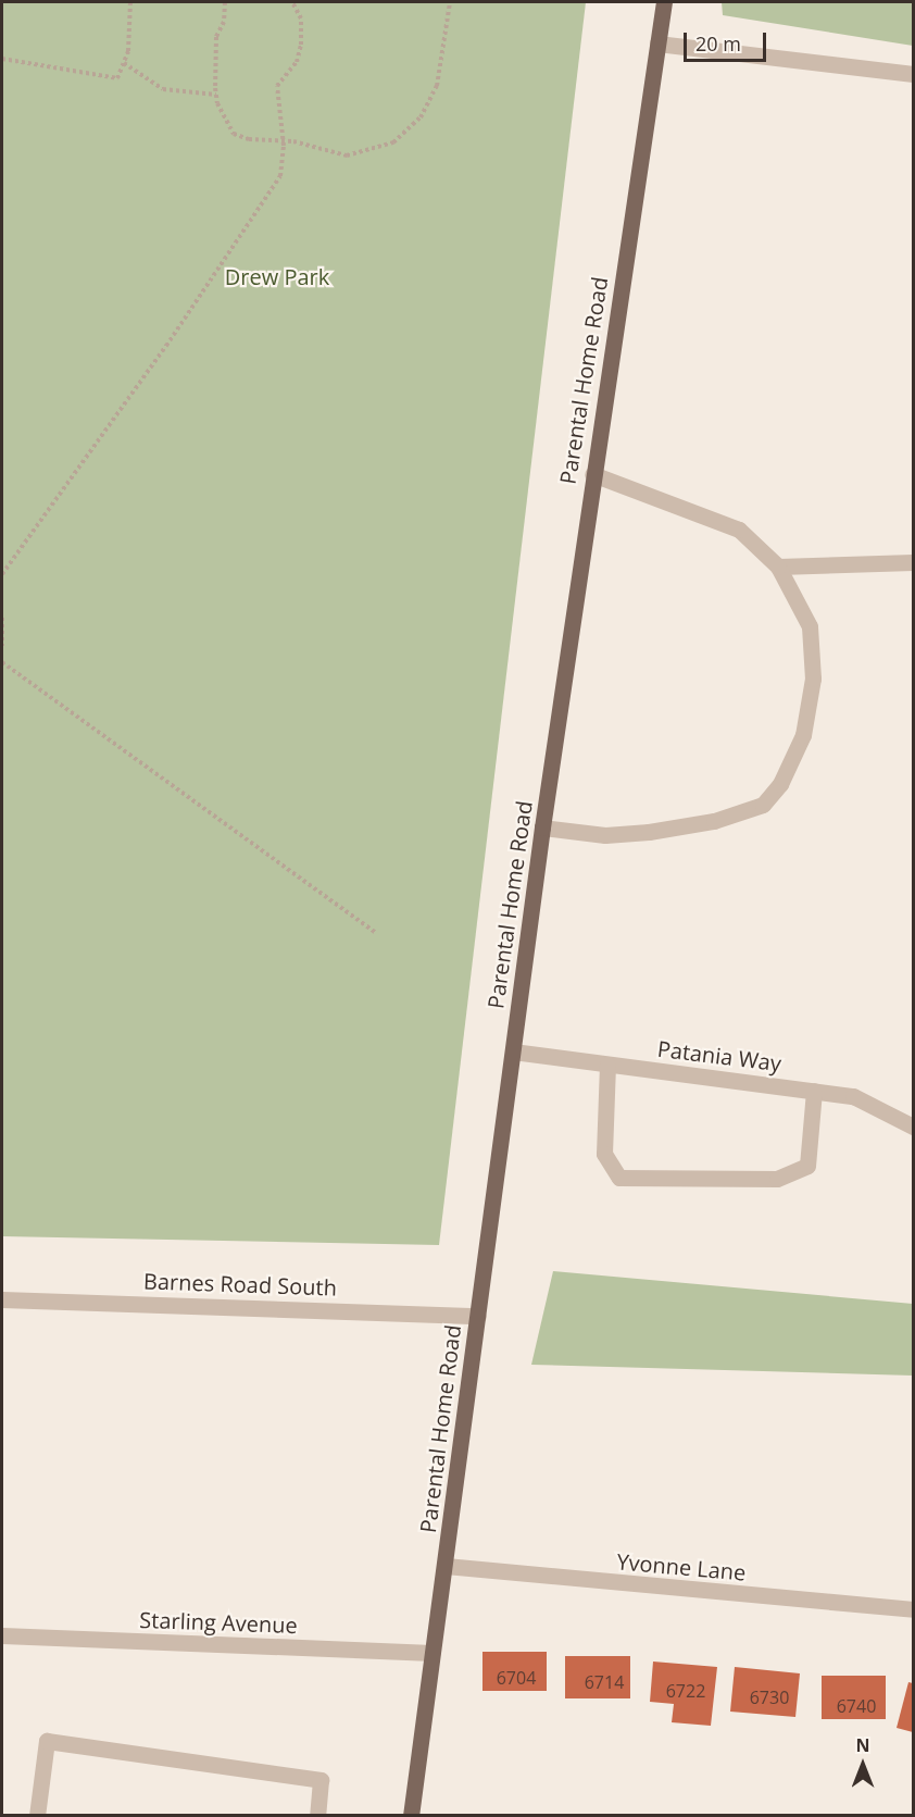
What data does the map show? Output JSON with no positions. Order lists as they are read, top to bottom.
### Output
{
  "streets": {
    "main road": ["Parental Home Road"],
    "street": [
      "Patania Way",
      "Barnes Road South",
      "Yvonne Lane",
      "Starling Avenue"
    ]
  },
  "crossings": [
    ["Parental Home Road", "Patania Way"],
    ["Parental Home Road", "Barnes Road South"],
    ["Parental Home Road", "Yvonne Lane"],
    ["Parental Home Road", "Starling Avenue"]
  ],
  "parks": ["Drew Park"],
  "house_numbers": [
    "6704",
    "6714",
    "6722",
    "6730",
    "6740"
  ],
  "scale_bar": "20 m",
  "north": "top"
}
